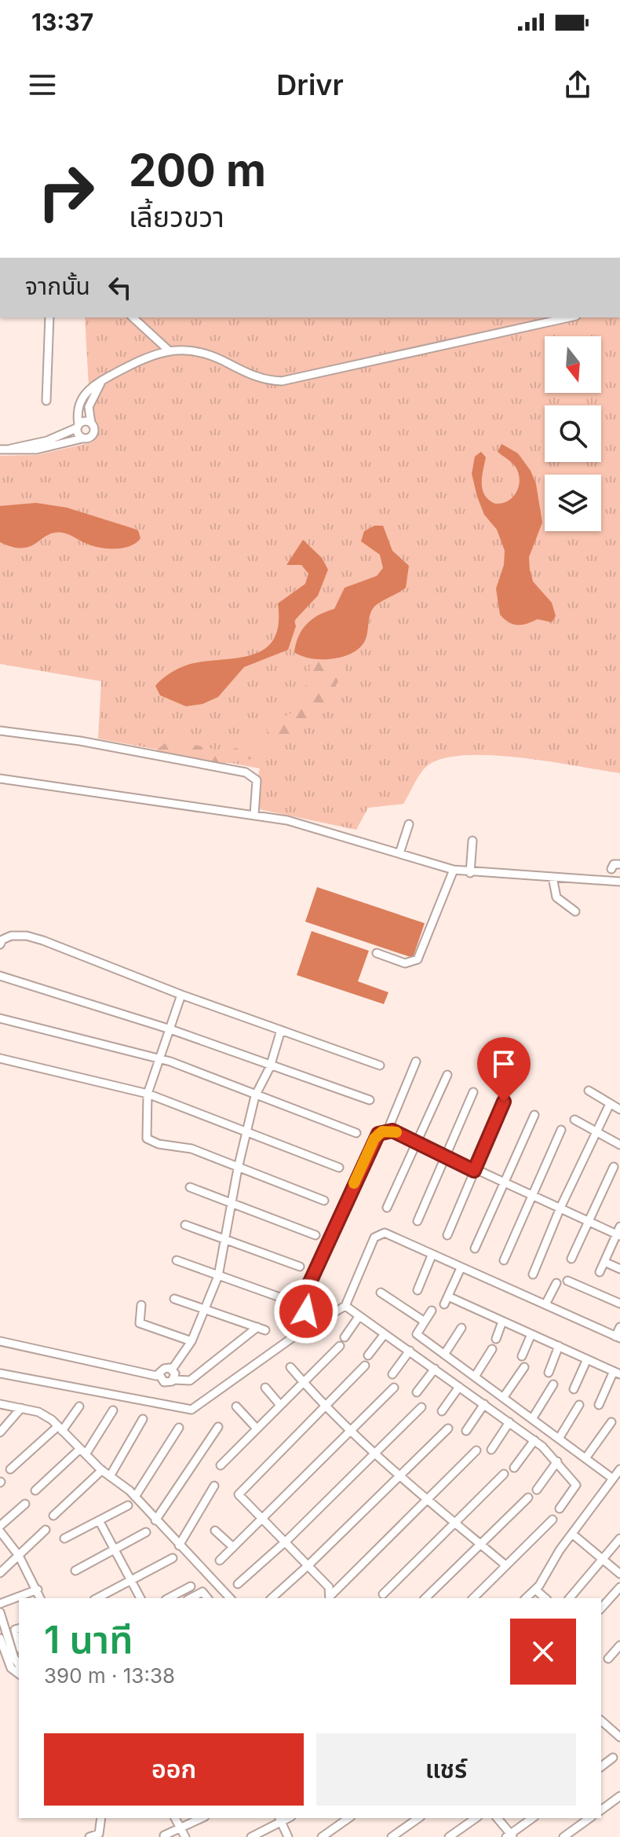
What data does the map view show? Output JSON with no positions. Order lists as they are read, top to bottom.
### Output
{
  "north": "bottom",
  "page": {
    "status": "13:37",
    "header": "Drivr",
    "turn": ["200 m", "เลี้ยวขวา"],
    "then": "จากนั้น",
    "heading": ["1 นาที", "390 m · 13:38"],
    "buttons": ["ออก", "แชร์"]
  }
}
